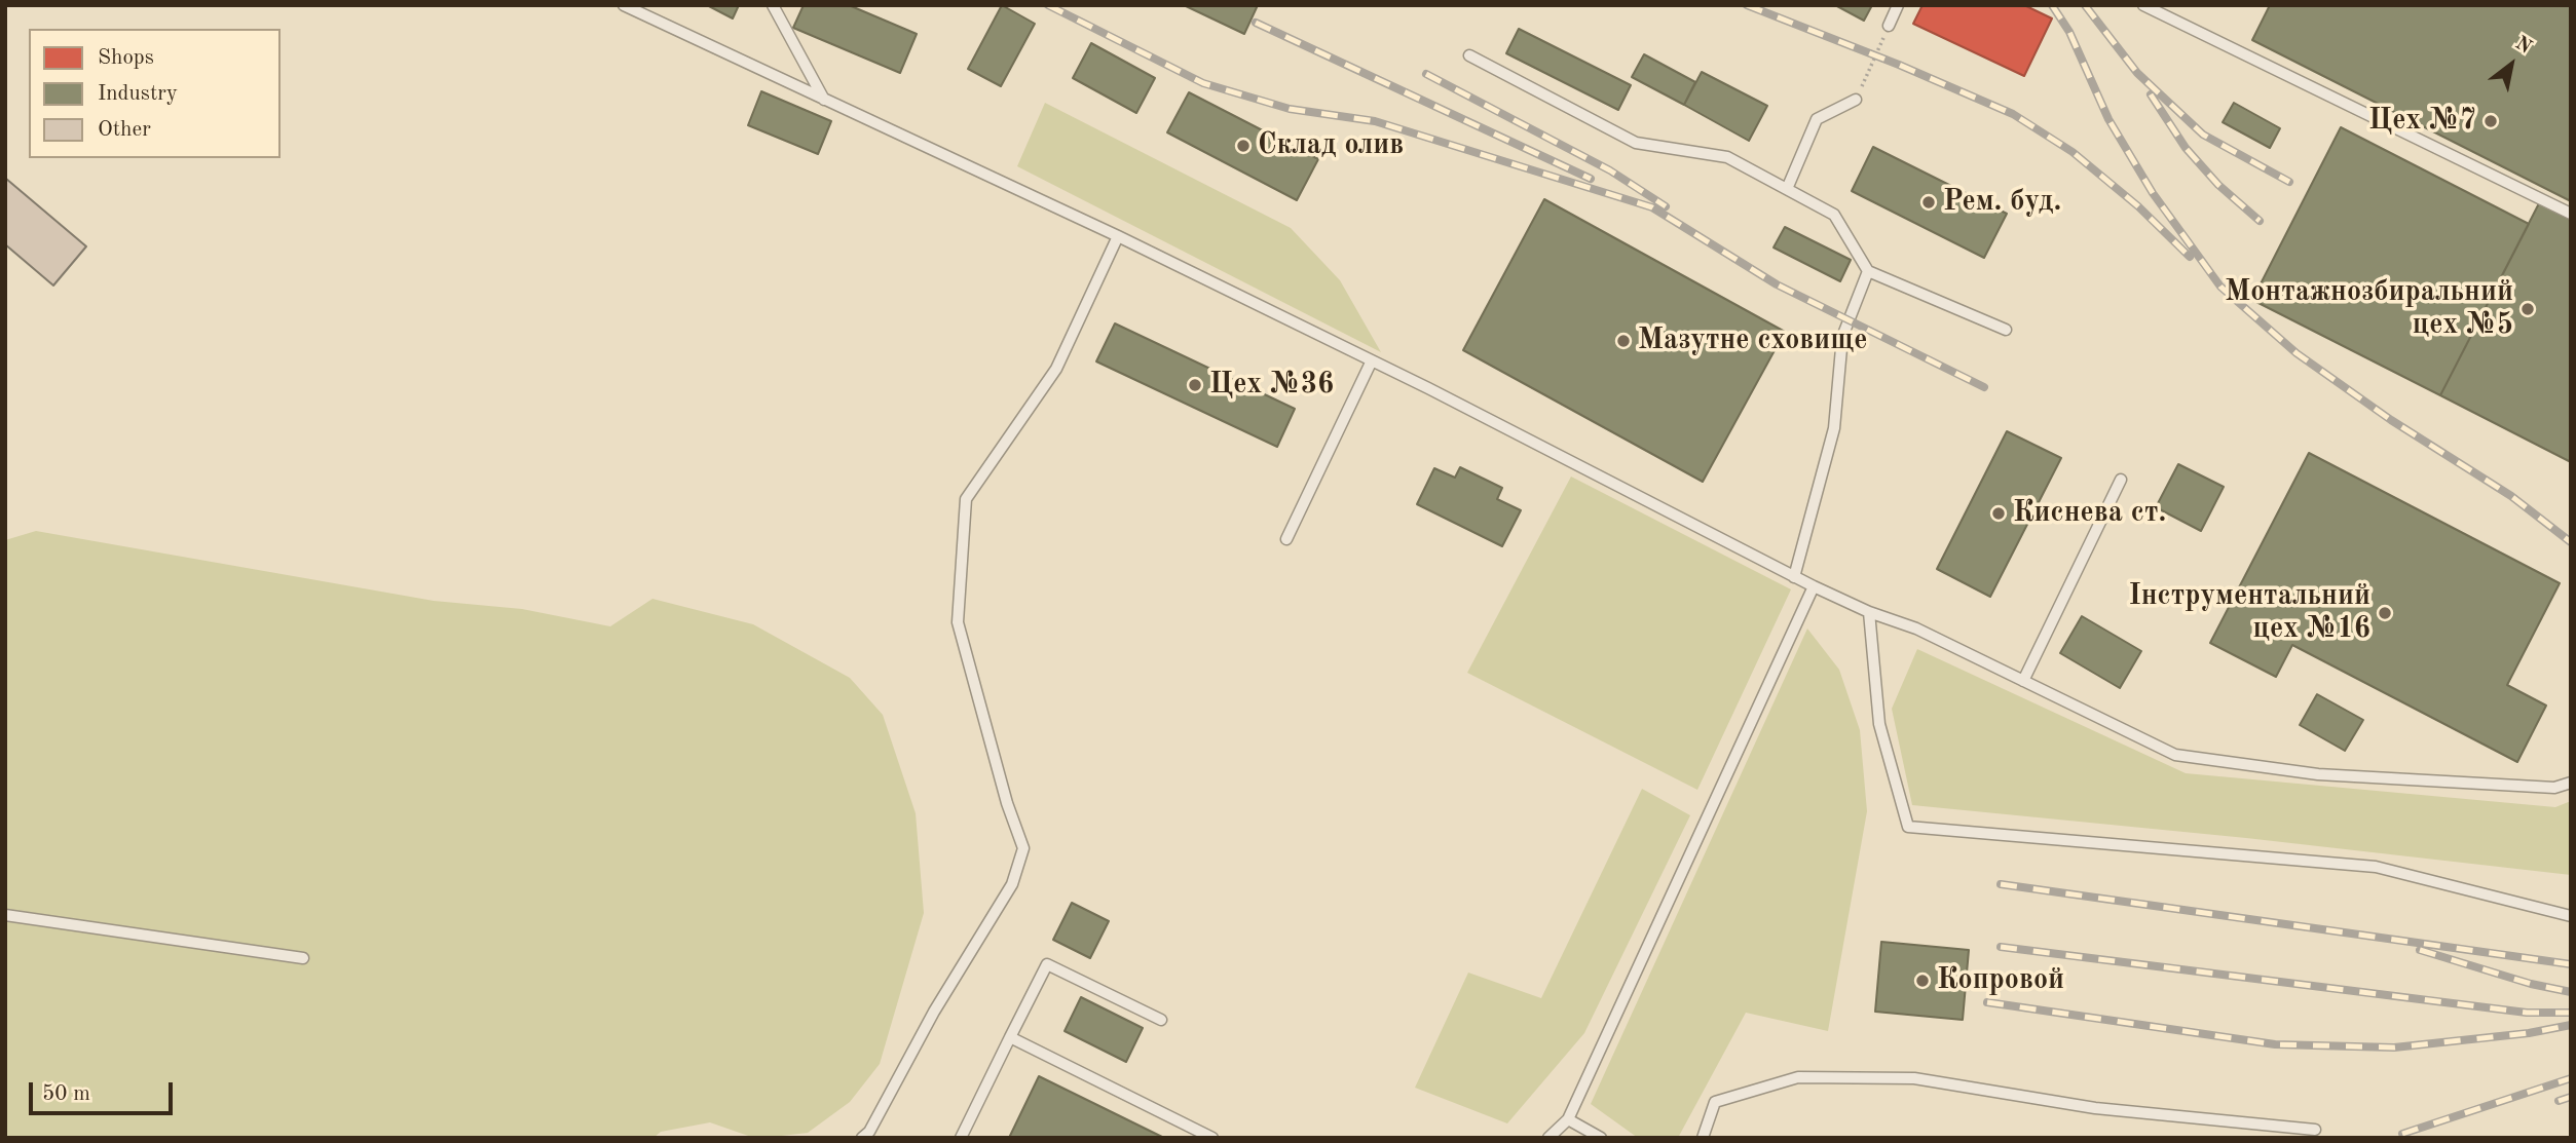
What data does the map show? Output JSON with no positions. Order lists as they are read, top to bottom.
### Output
{
  "places": [
    "Цех №7",
    "Склад олив",
    "Рем. буд.",
    "Монтажнозбиральний цех №5",
    "Мазутне сховище",
    "Цех №36",
    "Киснева ст.",
    "Інструментальний цех №16",
    "Копровой"
  ],
  "legend": ["Shops", "Industry", "Other"],
  "scale_bar": "50 m",
  "north": "top right"
}
